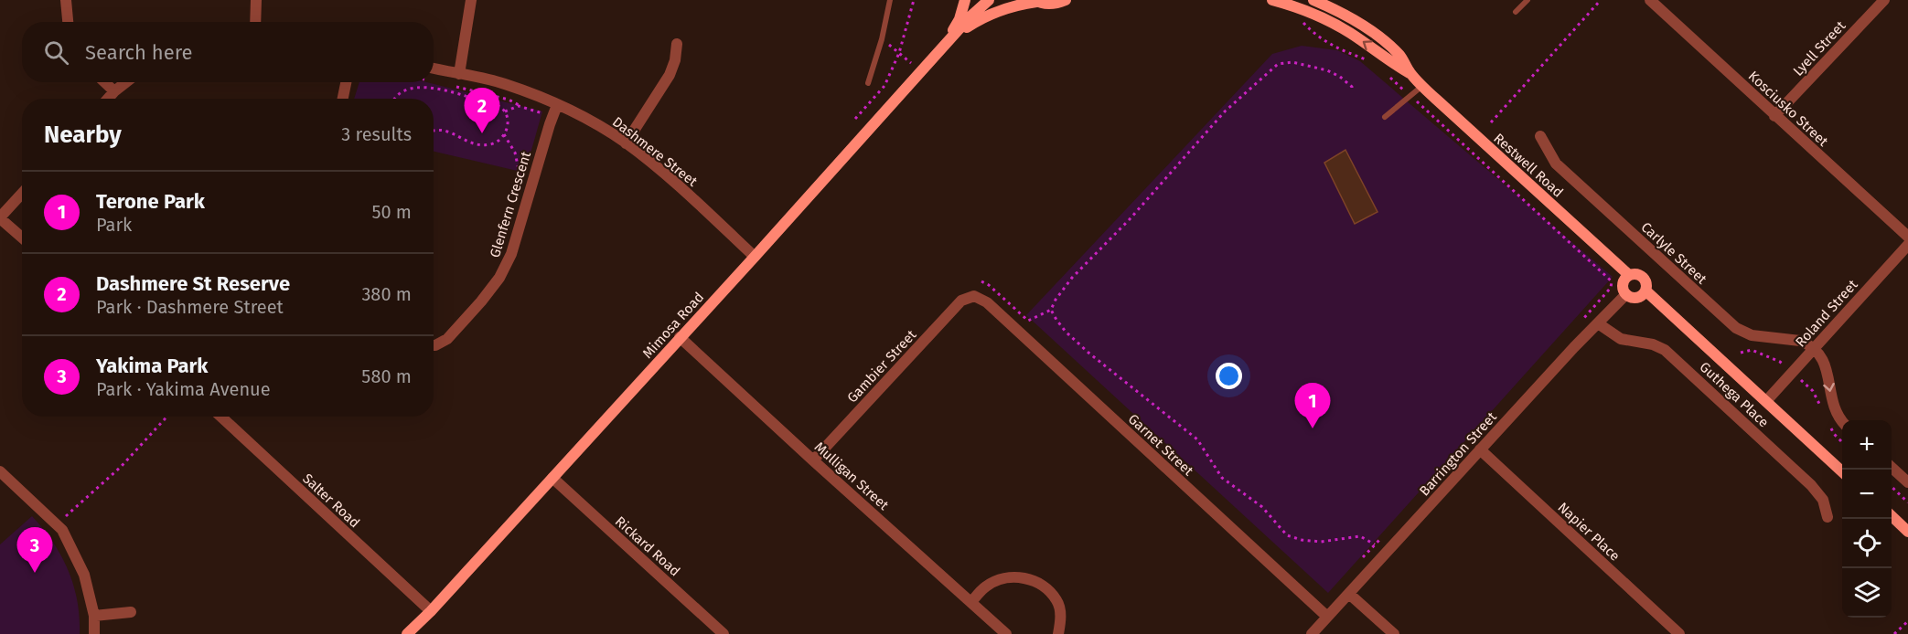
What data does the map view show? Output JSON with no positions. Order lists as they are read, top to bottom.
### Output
{
  "streets": {
    "main road": ["Restwell Road", "Mimosa Road"],
    "street": [
      "Lyell Street",
      "Kosciusko Street",
      "Dashmere Street",
      "Glenfern Crescent",
      "Carlyle Street",
      "Roland Street",
      "Gambier Street",
      "Guthega Place",
      "Garnet Street",
      "Barrington Street",
      "Mulligan Street",
      "Salter Road",
      "Napier Place",
      "Rickard Road"
    ]
  },
  "crossings": [
    ["Lyell Street", "Kosciusko Street"],
    ["Dashmere Street", "Glenfern Crescent"],
    ["Dashmere Street", "Mimosa Road"],
    ["Restwell Road", "Barrington Street"],
    ["Carlyle Street", "Roland Street"],
    ["Mimosa Road", "Mulligan Street"],
    ["Mimosa Road", "Salter Road"],
    ["Mimosa Road", "Rickard Road"],
    ["Gambier Street", "Garnet Street"],
    ["Gambier Street", "Mulligan Street"],
    ["Guthega Place", "Barrington Street"],
    ["Garnet Street", "Barrington Street"],
    ["Barrington Street", "Napier Place"]
  ],
  "page": {
    "search": "Search here",
    "pins": ["2", "1", "3"],
    "heading": ["Nearby", "3 results"],
    "list": [
      {
        "mark": "1",
        "name": "Terone Park",
        "note": "Park",
        "value": "50 m"
      },
      {
        "mark": "2",
        "name": "Dashmere St Reserve",
        "note": "Park · Dashmere Street",
        "value": "380 m"
      },
      {
        "mark": "3",
        "name": "Yakima Park",
        "note": "Park · Yakima Avenue",
        "value": "580 m"
      }
    ],
    "map_buttons": ["+", "−"]
  }
}
